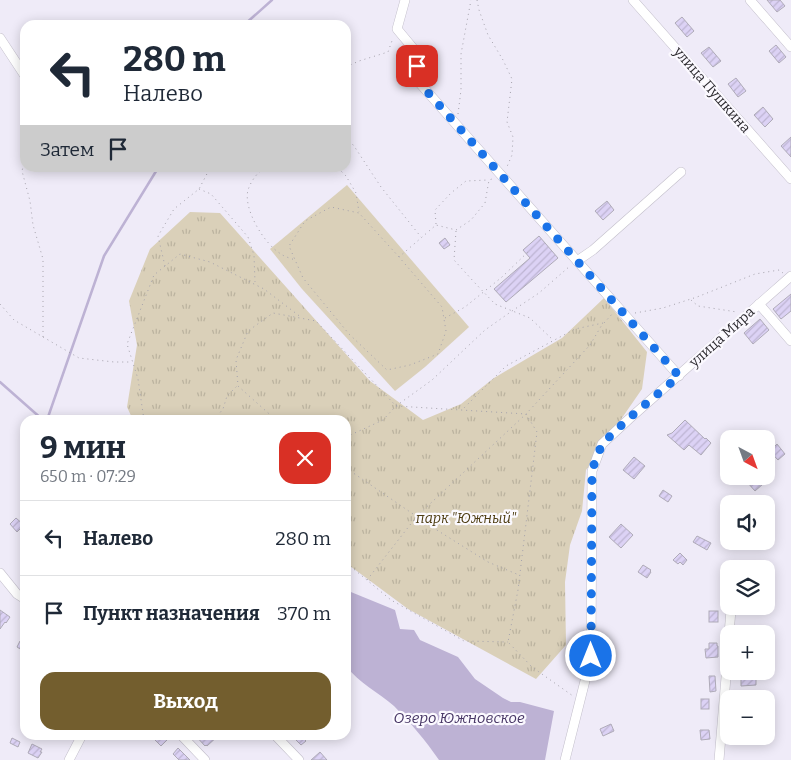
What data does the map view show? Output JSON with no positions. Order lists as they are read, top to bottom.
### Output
{
  "streets": {
    "street": ["улица Пушкина", "улица Мира"]
  },
  "water": ["Озеро Южновское"],
  "parks": ["парк \"Южный\""],
  "north": "bottom right",
  "page": {
    "turn": ["280 m", "Налево"],
    "then": "Затем",
    "heading": ["9 мин", "650 m · 07:29"],
    "map_buttons": ["+", "−"],
    "list": [
      {
        "name": "Налево",
        "value": "280 m"
      },
      {
        "name": "Пункт назначения",
        "value": "370 m"
      }
    ],
    "buttons": "Выход"
  }
}
